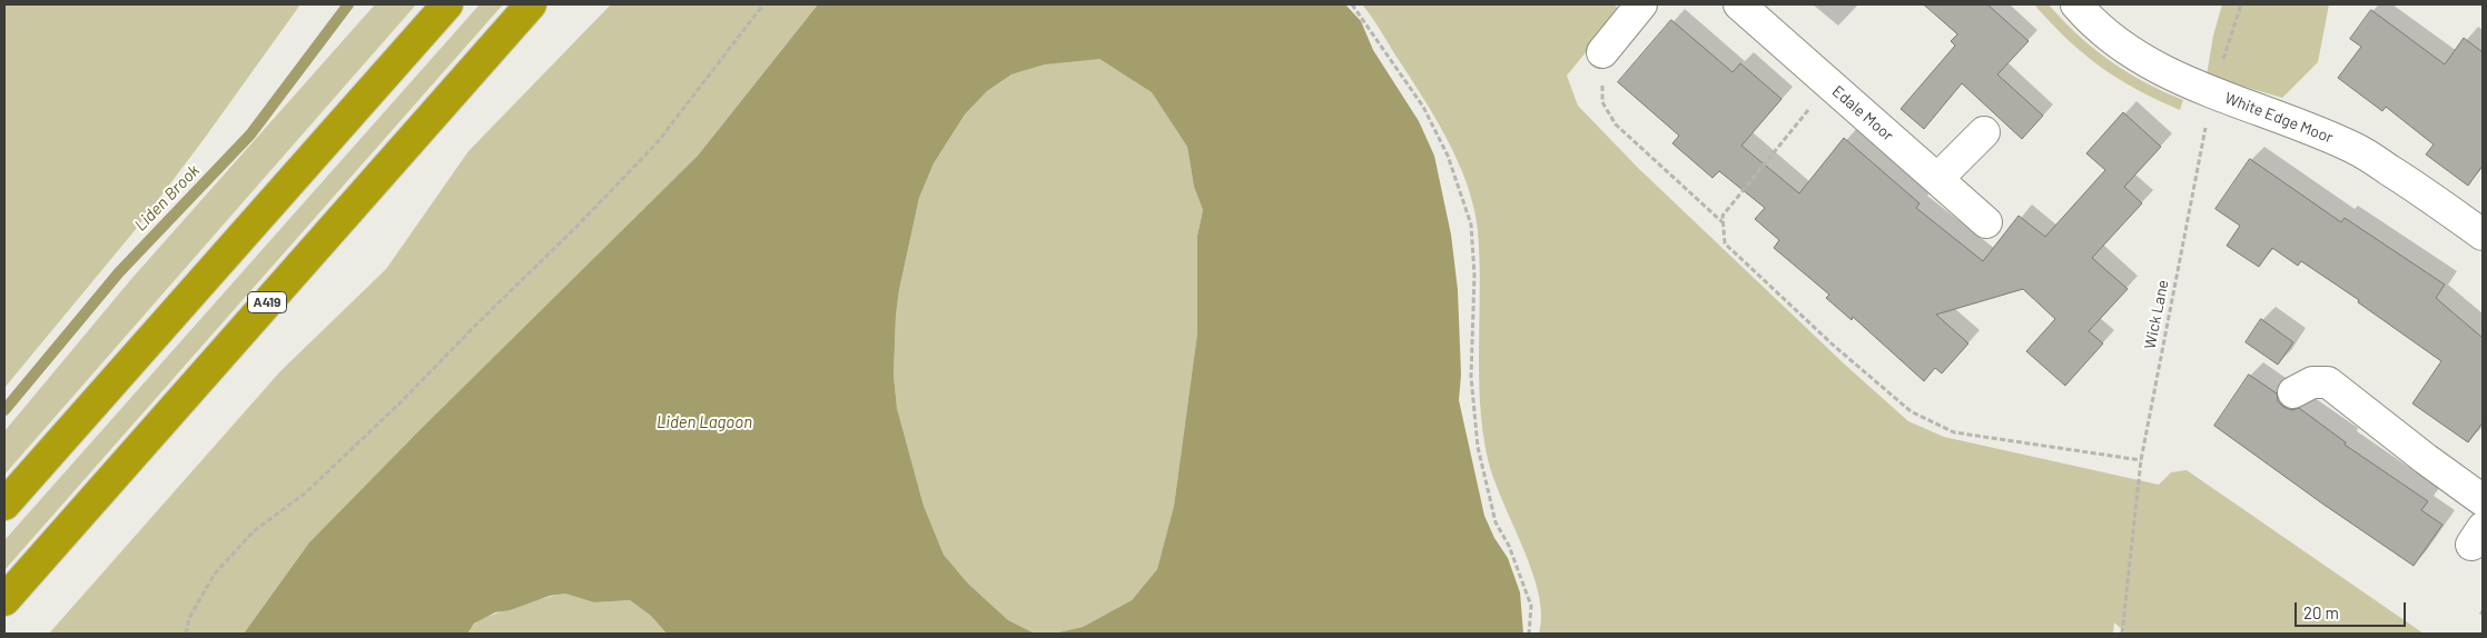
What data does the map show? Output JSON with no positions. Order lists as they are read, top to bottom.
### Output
{
  "streets": {
    "highway": ["A419"],
    "street": ["Edale Moor", "White Edge Moor"],
    "path": ["Wick Lane"]
  },
  "crossings": [
    ["White Edge Moor", "Wick Lane"]
  ],
  "water": ["Liden Brook", "Liden Lagoon"],
  "scale_bar": "20 m"
}
